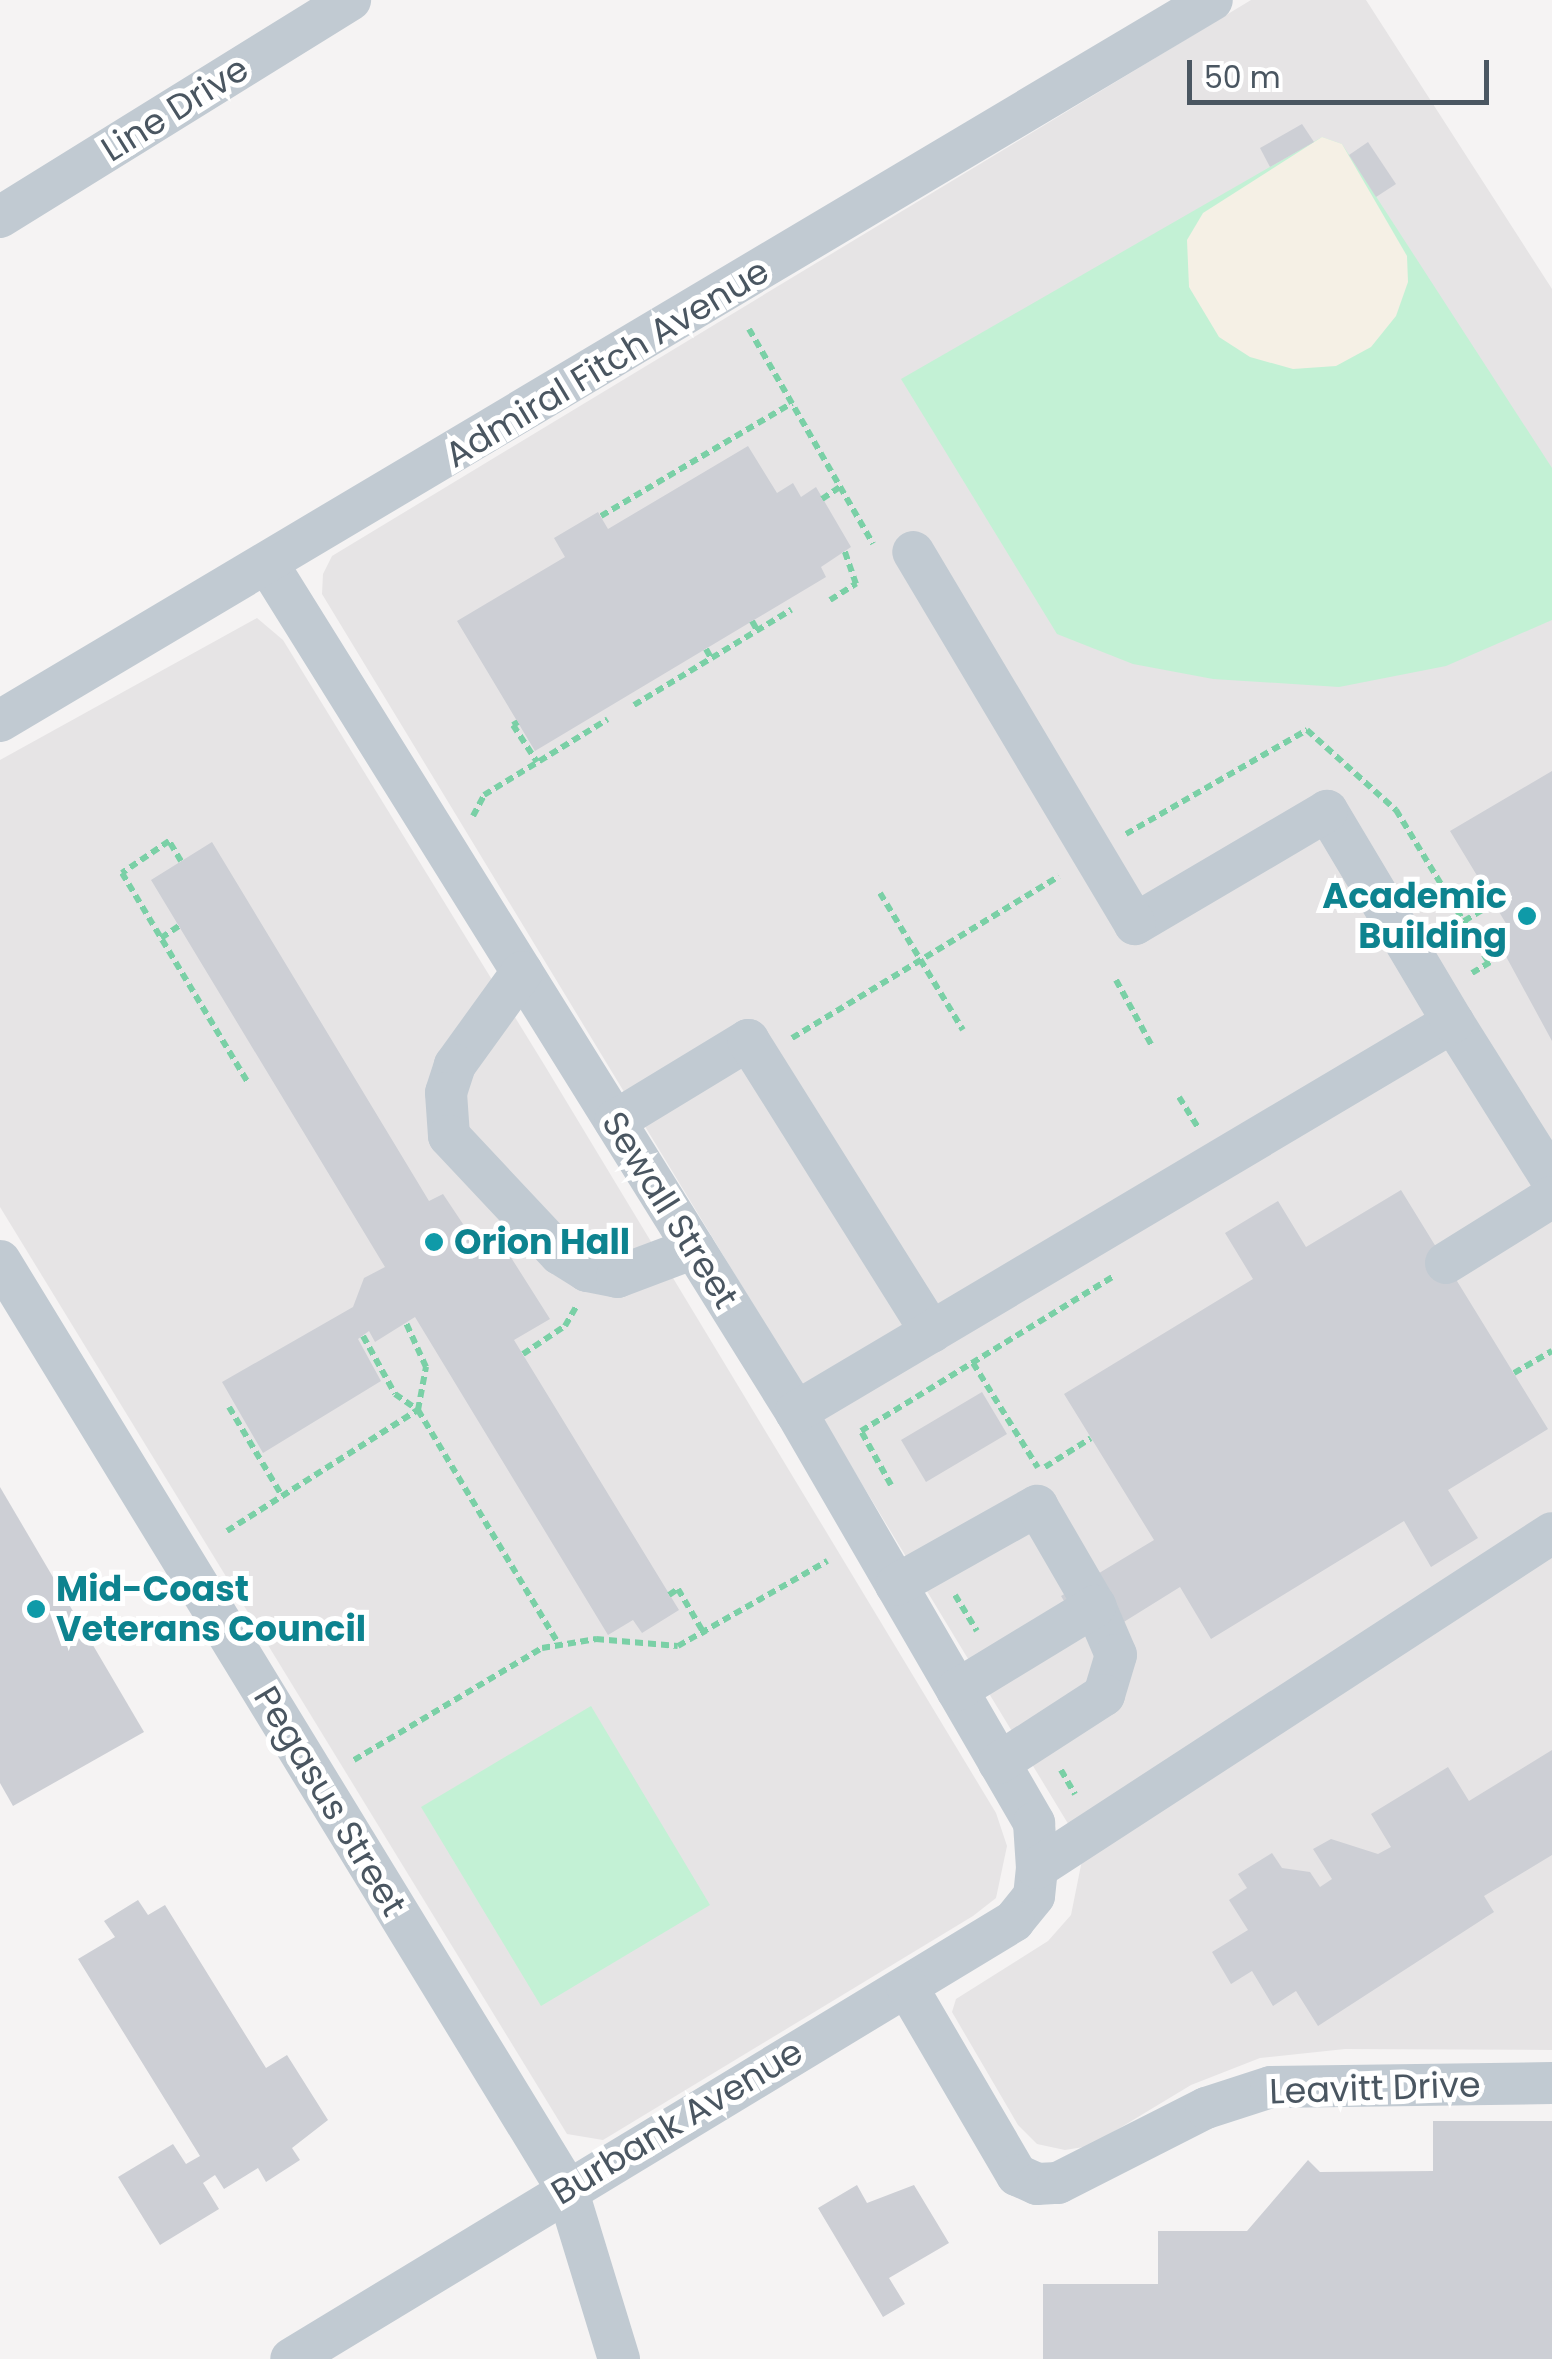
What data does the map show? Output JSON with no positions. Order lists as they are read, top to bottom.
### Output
{
  "streets": {
    "street": [
      "Line Drive",
      "Admiral Fitch Avenue",
      "Sewall Street",
      "Pegasus Street",
      "Leavitt Drive",
      "Burbank Avenue"
    ]
  },
  "crossings": [
    ["Admiral Fitch Avenue", "Sewall Street"],
    ["Sewall Street", "Burbank Avenue"],
    ["Pegasus Street", "Burbank Avenue"],
    ["Leavitt Drive", "Burbank Avenue"]
  ],
  "places": ["Academic Building", "Orion Hall", "Mid-Coast Veterans Council"],
  "scale_bar": "50 m"
}
